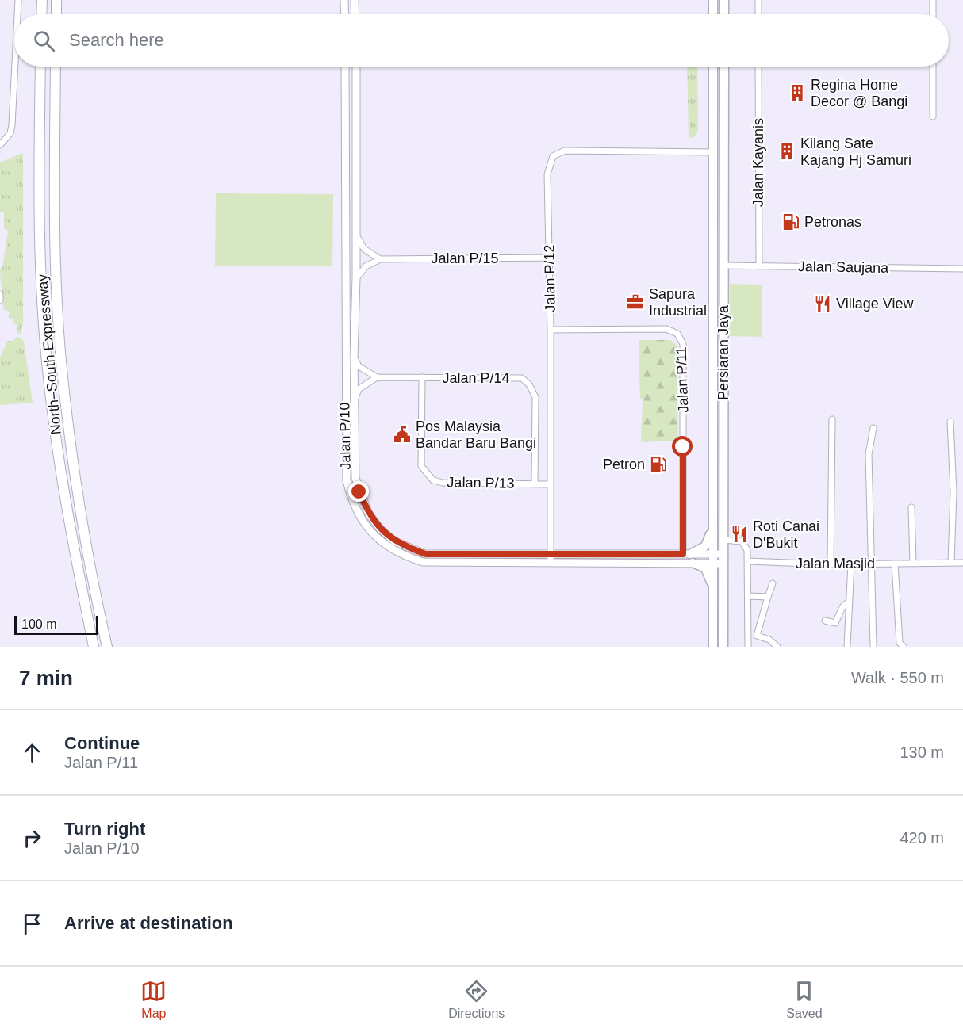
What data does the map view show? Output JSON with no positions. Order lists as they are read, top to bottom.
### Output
{
  "streets": {
    "highway": ["North–South Expressway"],
    "main road": ["Persiaran Jaya"],
    "street": [
      "Jalan Kayanis",
      "Jalan P/15",
      "Jalan Saujana",
      "Jalan P/12",
      "Jalan P/14",
      "Jalan P/11",
      "Jalan P/10",
      "Jalan P/13",
      "Jalan Masjid"
    ]
  },
  "crossings": [
    ["Jalan Kayanis", "Jalan Saujana"],
    ["Jalan P/15", "Jalan P/12"],
    ["Jalan Saujana", "Persiaran Jaya"],
    ["Jalan P/12", "Persiaran Jaya"],
    ["Jalan P/12", "Jalan P/11"],
    ["Jalan P/12", "Jalan P/10"],
    ["Jalan P/12", "Jalan P/13"],
    ["Persiaran Jaya", "Jalan P/10"],
    ["Jalan P/14", "Jalan P/13"],
    ["Jalan P/11", "Jalan P/10"]
  ],
  "places": {
    "building": ["Regina Home Decor @ Bangi", "Kilang Sate Kajang Hj Samuri"],
    "fuel station": ["Petronas", "Petron"],
    "office": ["Sapura Industrial"],
    "restaurant": ["Village View", "Roti Canai D'Bukit"],
    "public building": ["Pos Malaysia Bandar Baru Bangi"]
  },
  "scale_bar": "100 m",
  "page": {
    "search": "Search here",
    "scale": "100 m",
    "heading": ["7 min", "Walk · 550 m"],
    "list": [
      ["Continue", "Jalan P/11", "130 m"],
      ["Turn right", "Jalan P/10", "420 m"],
      "Arrive at destination"
    ],
    "nav": ["Map", "Directions", "Saved"]
  }
}
